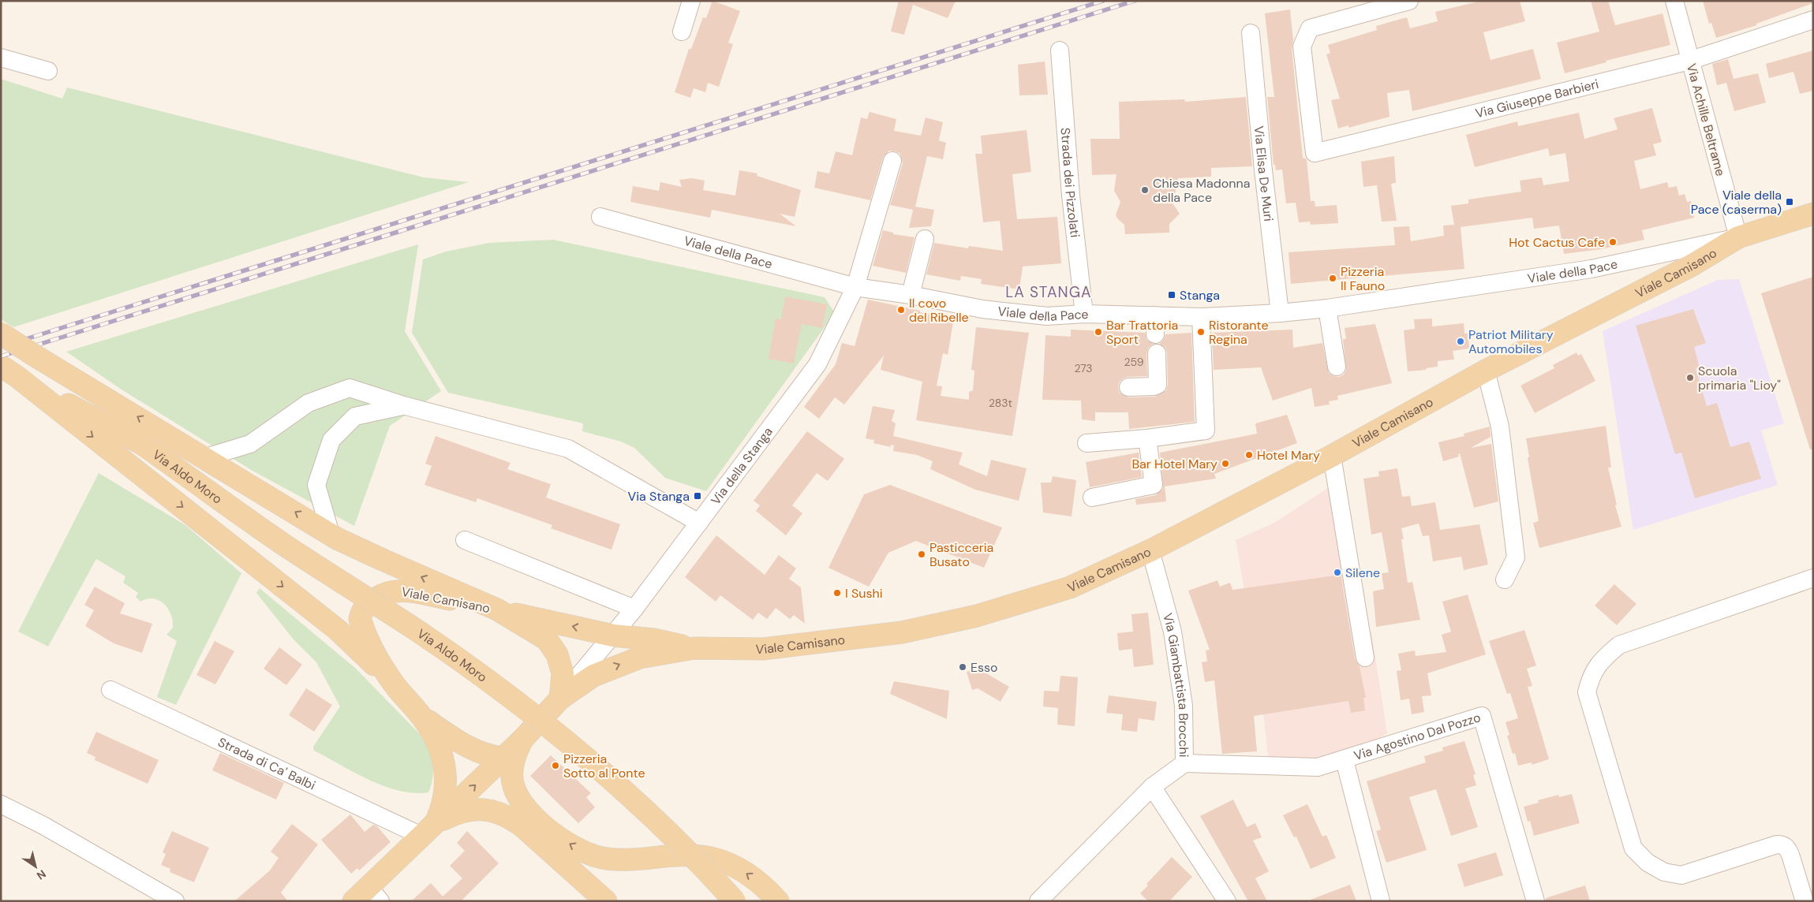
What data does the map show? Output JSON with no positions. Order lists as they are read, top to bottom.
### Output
{
  "streets": {
    "main road": ["Viale della Pace", "Viale Camisano", "Via Aldo Moro"],
    "street": [
      "Via Giuseppe Barbieri",
      "Via Achille Beltrame",
      "Via Elisa De Muri",
      "Strada dei Pizzolati",
      "Via della Stanga",
      "Via Giambattista Brocchi",
      "Via Agostino Dal Pozzo",
      "Strada di Ca' Balbi"
    ]
  },
  "crossings": [
    ["Via Giuseppe Barbieri", "Via Achille Beltrame"],
    ["Via Achille Beltrame", "Viale della Pace"],
    ["Via Achille Beltrame", "Viale Camisano"],
    ["Via Elisa De Muri", "Viale della Pace"],
    ["Strada dei Pizzolati", "Viale della Pace"],
    ["Viale della Pace", "Viale Camisano"],
    ["Viale della Pace", "Via della Stanga"],
    ["Viale Camisano", "Via della Stanga"],
    ["Viale Camisano", "Via Giambattista Brocchi"],
    ["Viale Camisano", "Strada di Ca' Balbi"],
    ["Via Giambattista Brocchi", "Via Agostino Dal Pozzo"]
  ],
  "districts": ["LA STANGA"],
  "places": {
    "other": [
      "Chiesa Madonna della Pace",
      "Hot Cactus Cafe",
      "Pizzeria Il Fauno",
      "Il covo del Ribelle",
      "Bar Trattoria Sport",
      "Ristorante Regina",
      "Patriot Military Automobiles",
      "Scuola primaria \"Lioy\"",
      "Hotel Mary",
      "Bar Hotel Mary",
      "Pasticceria Busato",
      "Silene",
      "I Sushi",
      "Esso",
      "Pizzeria Sotto al Ponte"
    ],
    "transit": ["Viale della Pace (caserma)", "Stanga", "Via Stanga"]
  },
  "house_numbers": ["259", "273", "283t"],
  "north": "bottom right"
}
